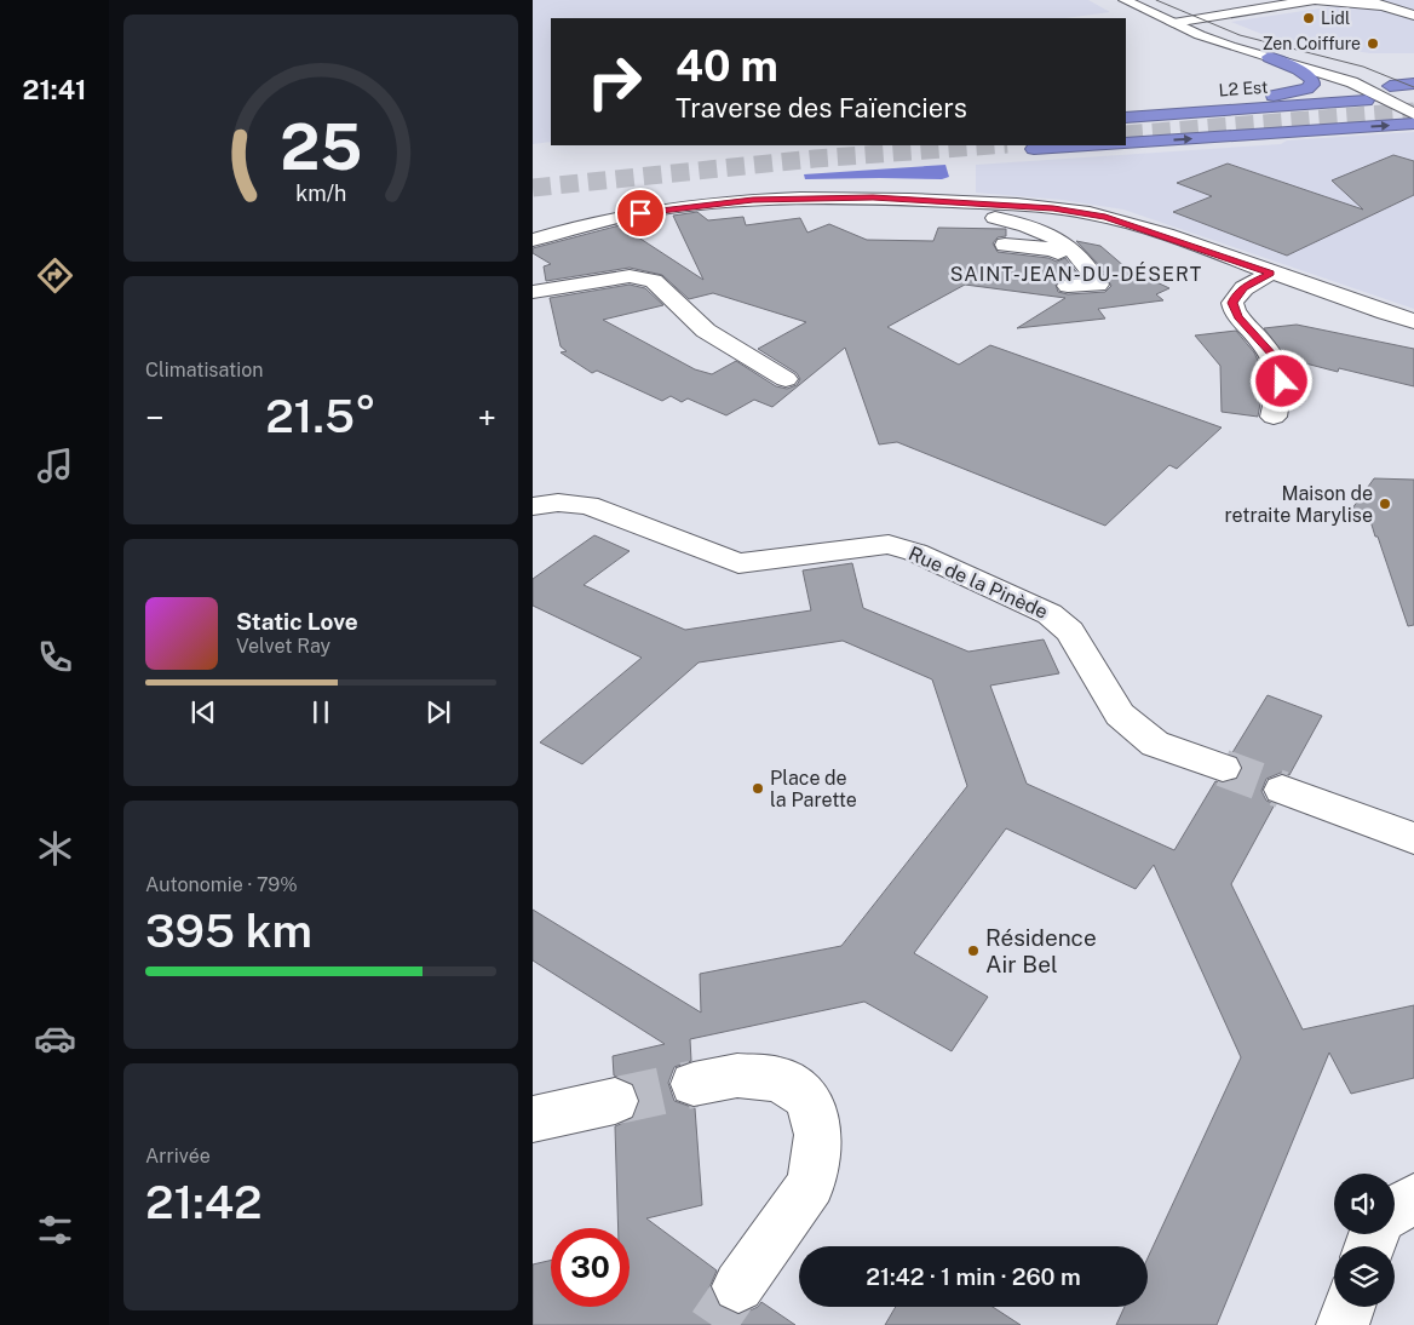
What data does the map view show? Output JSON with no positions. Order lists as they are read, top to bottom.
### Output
{
  "streets": {
    "highway": ["L2 Est"],
    "street": ["Rue de la Pinède"]
  },
  "districts": ["SAINT-JEAN-DU-DÉSERT"],
  "places": [
    "Lidl",
    "Zen Coiffure",
    "Maison de retraite Marylise",
    "Place de la Parette",
    "Résidence Air Bel"
  ],
  "page": {
    "tabs": "21:41",
    "turn": ["40 m", "Traverse des Faïenciers"],
    "tile": [
      "Climatisation",
      ["Autonomie · 79%", "395 km"],
      ["Arrivée", "21:42"]
    ],
    "heat": ["−", "21.5°", "+"],
    "song": ["Static Love", "Velvet Ray"],
    "limit": "30",
    "trip": "21:42 · 1 min · 260 m",
    "gauge": ["25", "km/h"]
  }
}
